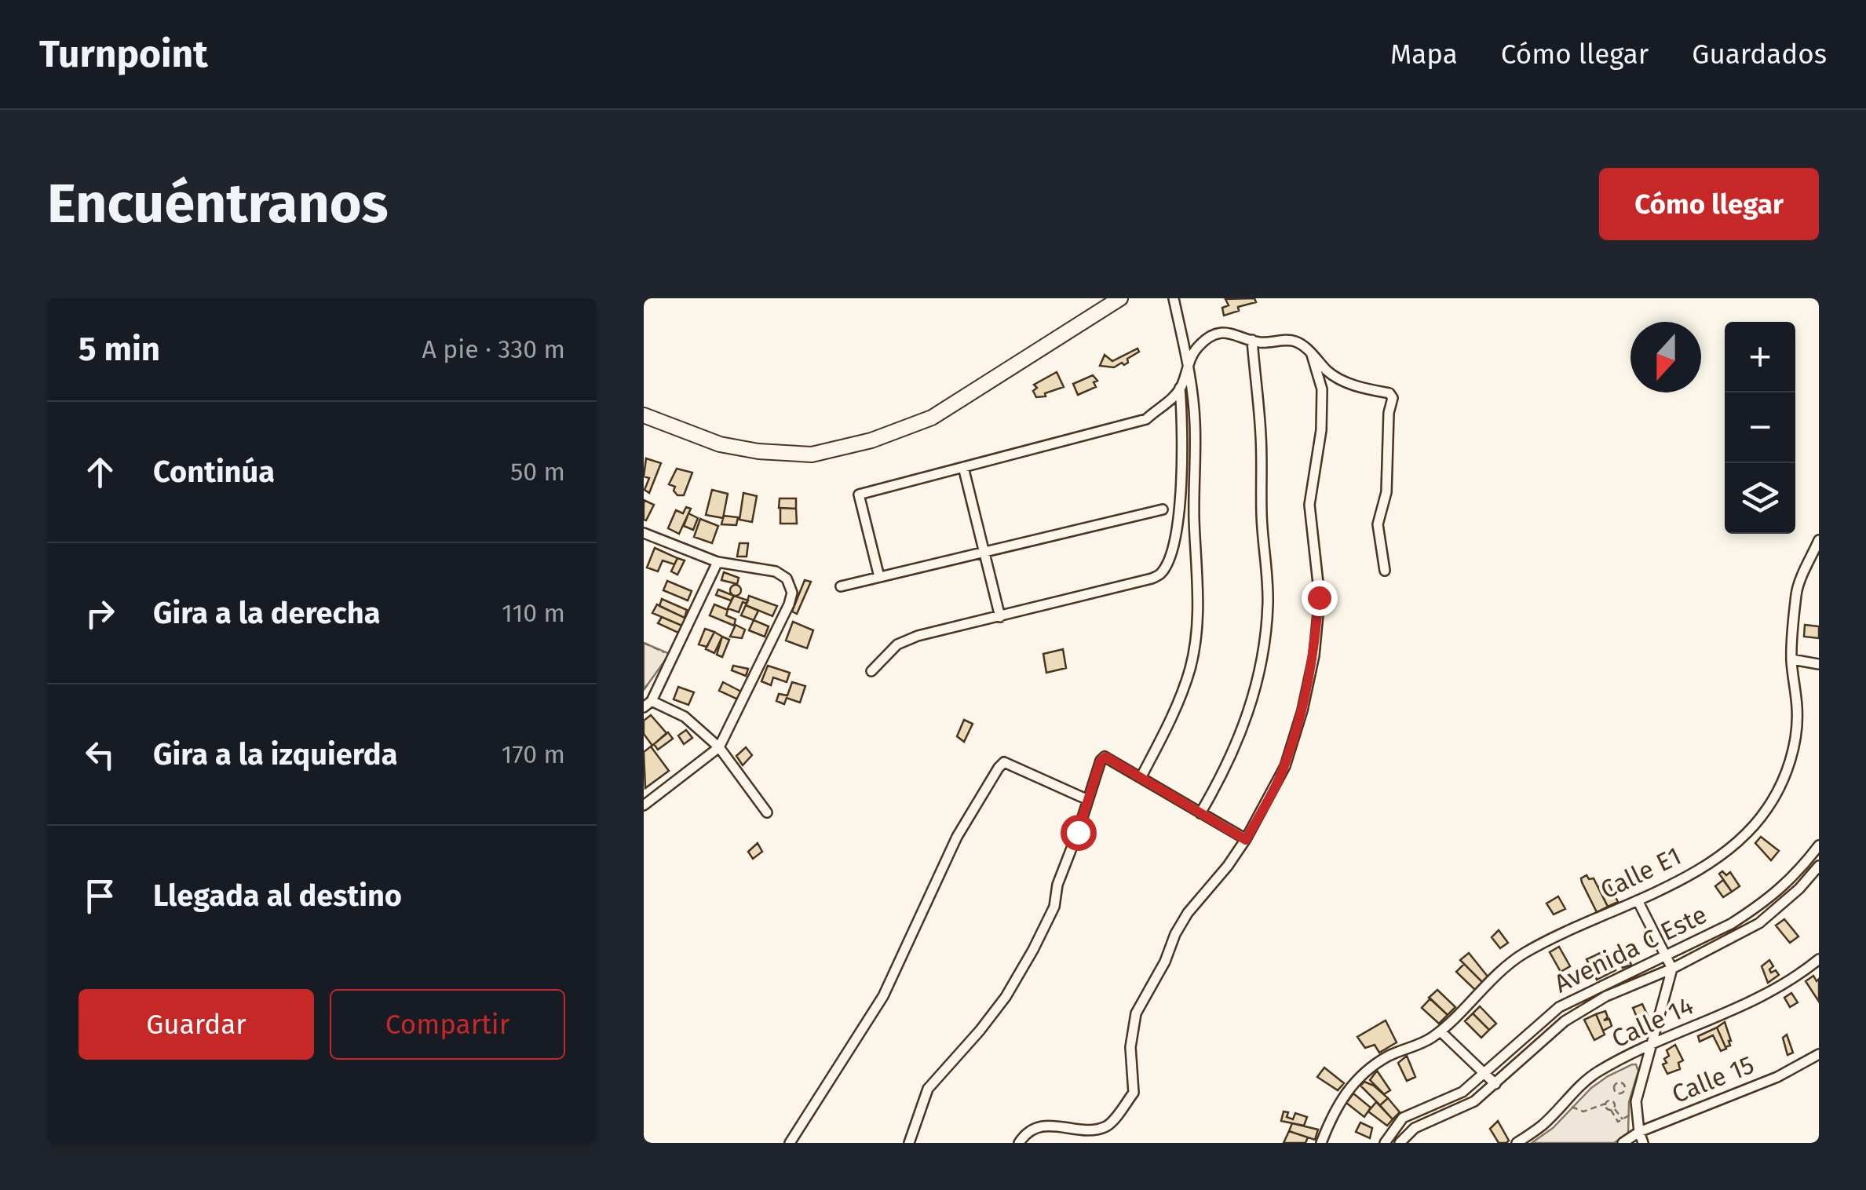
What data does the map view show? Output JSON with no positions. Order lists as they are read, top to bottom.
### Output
{
  "streets": {
    "street": [
      "Calle E1",
      "Avenida C Este",
      "Calle 14",
      "Calle 15"
    ]
  },
  "north": "bottom",
  "page": {
    "header": "Turnpoint",
    "nav": ["Mapa", "Cómo llegar", "Guardados"],
    "buttons": [
      "Cómo llegar",
      ["Guardar", "Compartir"]
    ],
    "title": "Encuéntranos",
    "heading": ["5 min", "A pie · 330 m"],
    "map_buttons": ["+", "−"],
    "list": [
      ["Continúa", "50 m"],
      ["Gira a la derecha", "110 m"],
      ["Gira a la izquierda", "170 m"],
      "Llegada al destino"
    ]
  }
}
